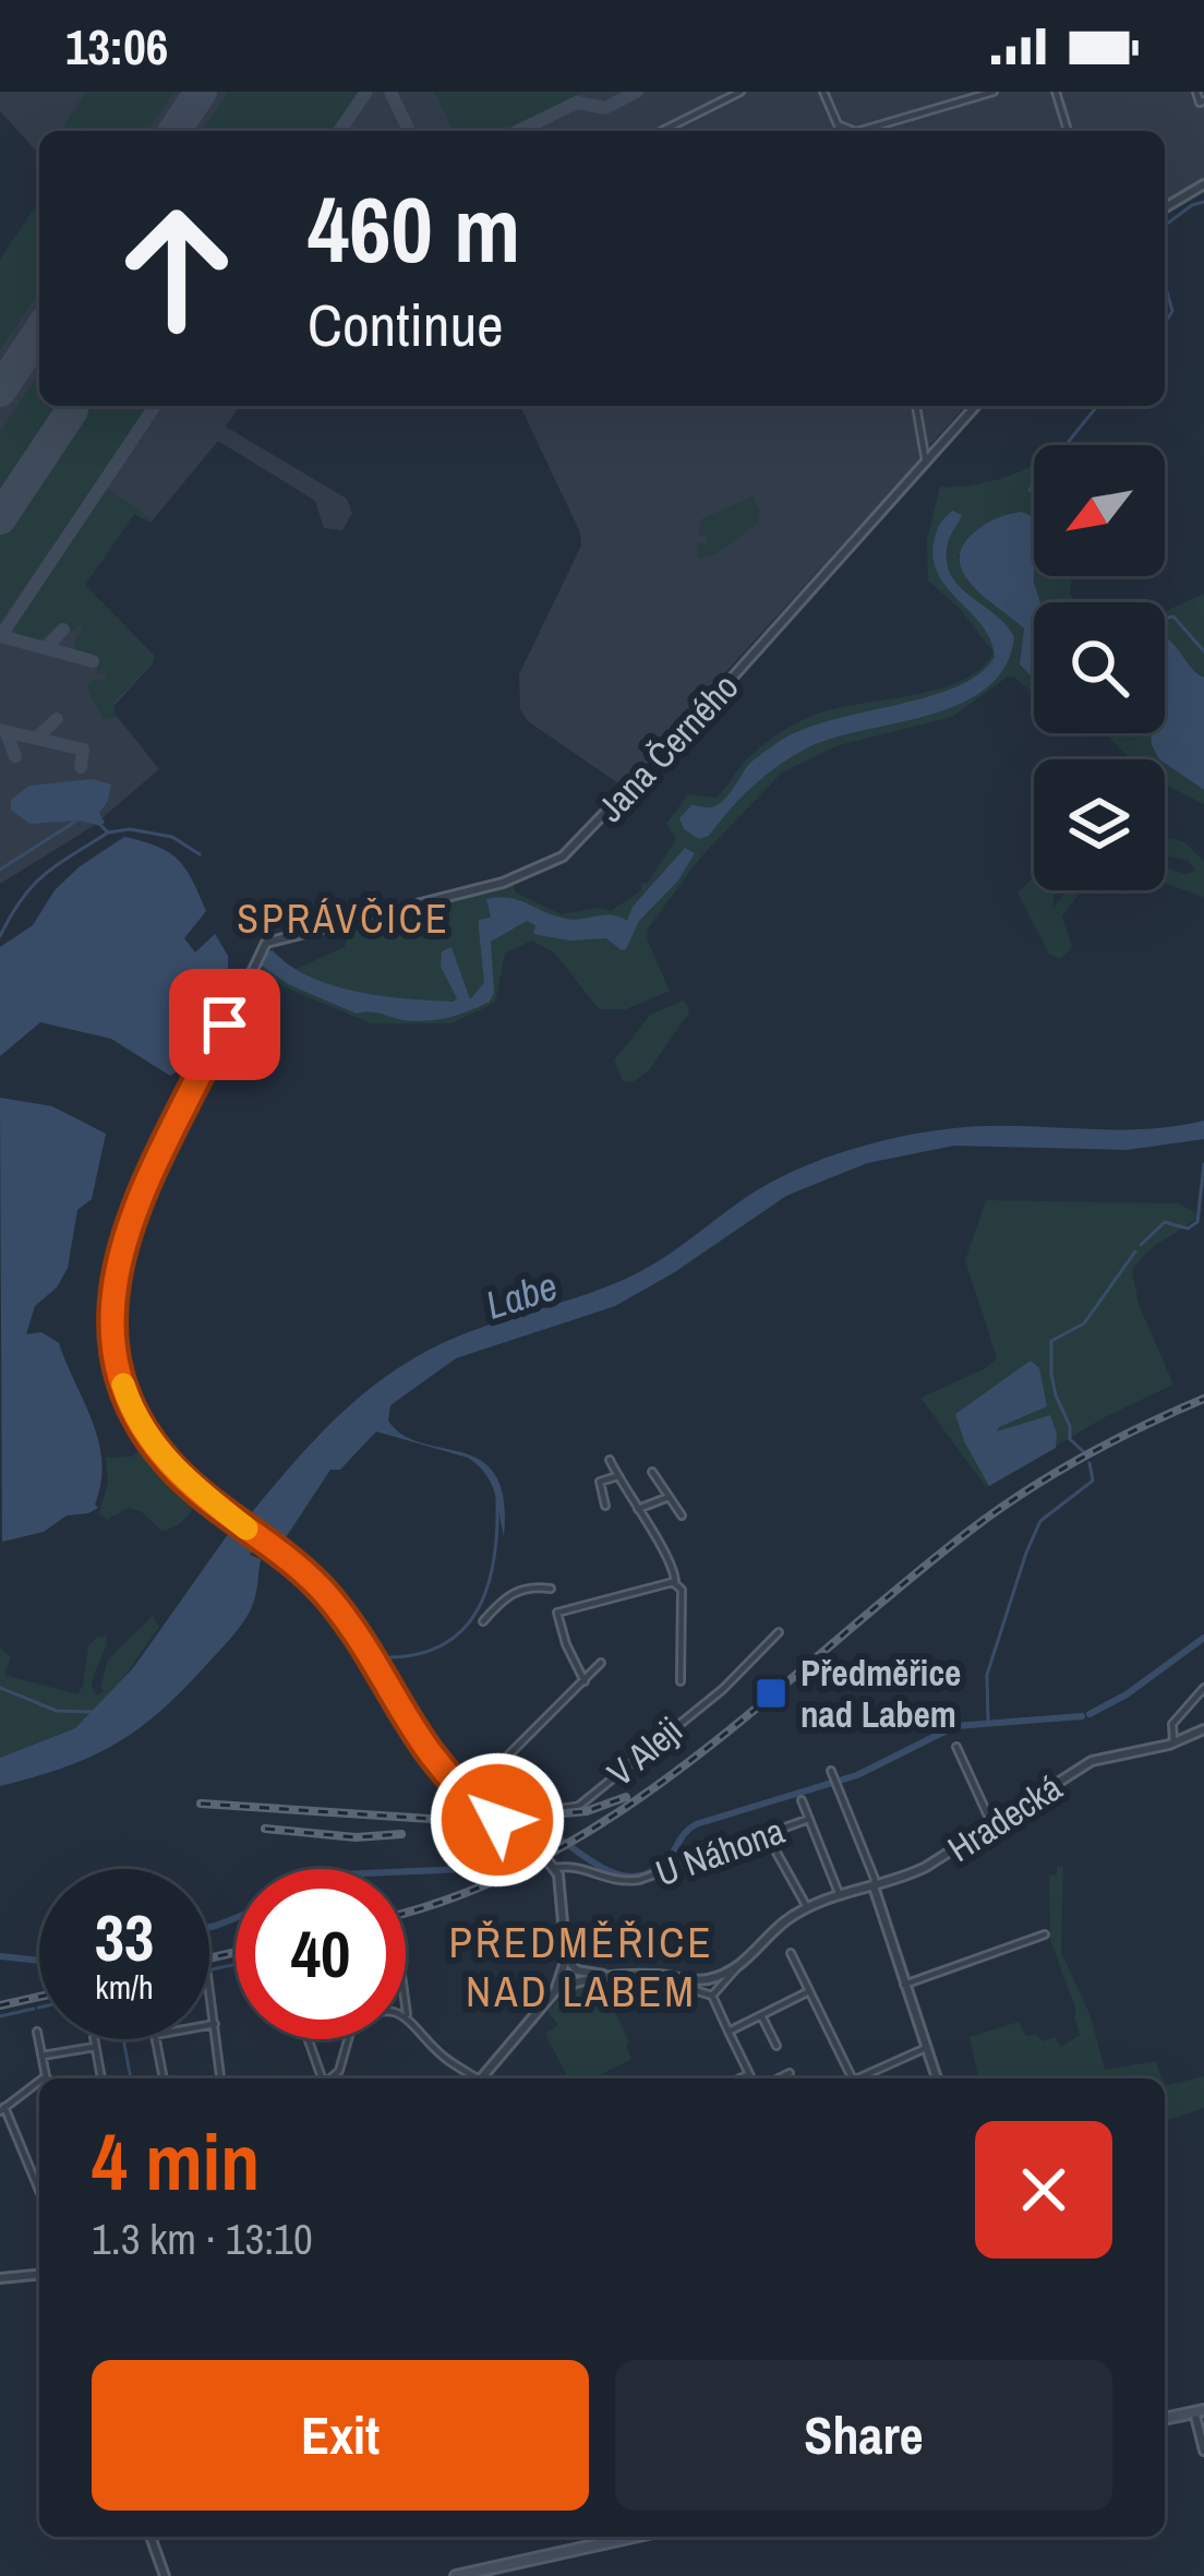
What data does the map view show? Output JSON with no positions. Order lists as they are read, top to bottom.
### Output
{
  "streets": {
    "street": [
      "Jana Černého",
      "V Aleji",
      "Hradecká",
      "U Náhona"
    ]
  },
  "districts": ["SPRÁVČICE", "PŘEDMĚŘICE NAD LABEM"],
  "water": ["Labe"],
  "places": {
    "transit": ["Předměřice nad Labem"]
  },
  "north": "bottom left",
  "page": {
    "status": "13:06",
    "turn": ["460 m", "Continue"],
    "speed": "33 km/h",
    "limit": "40",
    "heading": ["4 min", "1.3 km · 13:10"],
    "buttons": ["Exit", "Share"]
  }
}
